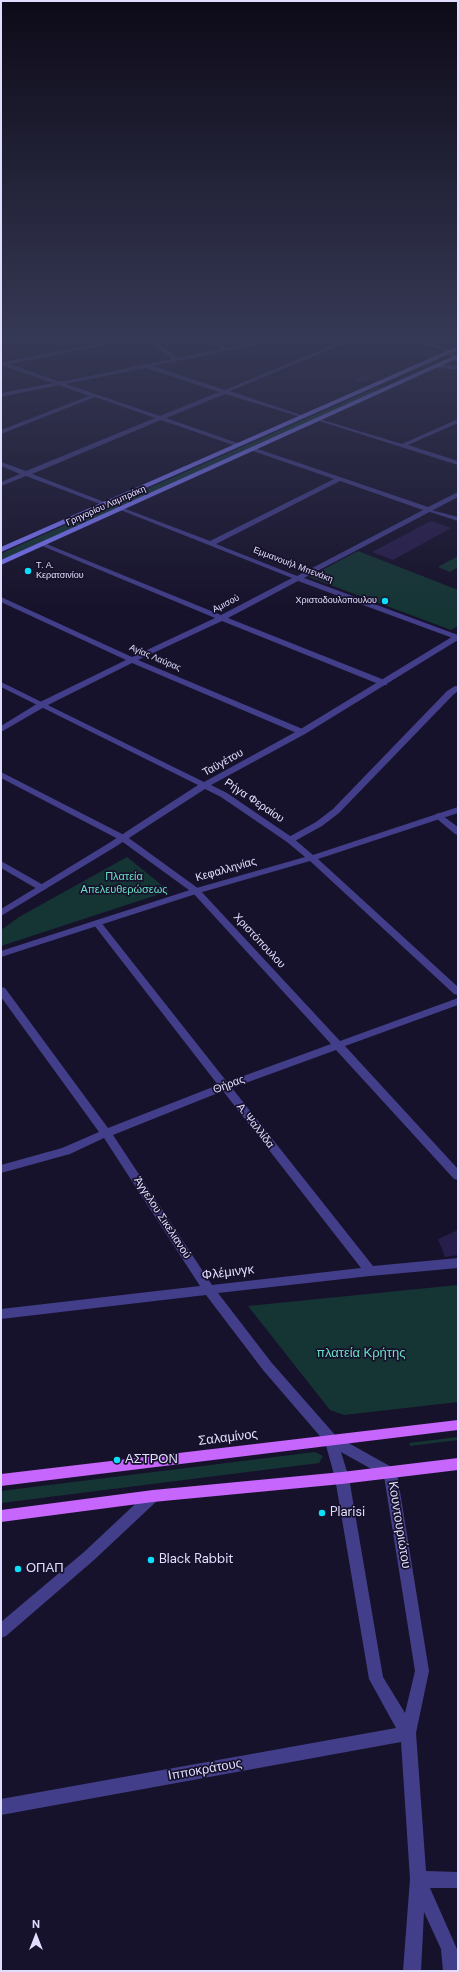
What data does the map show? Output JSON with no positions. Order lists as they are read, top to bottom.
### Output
{
  "streets": {
    "main road": ["Γρηγορίου Λαμπράκη", "Σαλαμίνος"],
    "street": [
      "Εμμανουήλ Μπενάκη",
      "Αμισού",
      "Αγίας Λαύρας",
      "Ταϋγέτου",
      "Ρήγα Φεραίου",
      "Κεφαλληνίας",
      "Χριστόπουλου",
      "Θήρας",
      "Α. Ψαλλίδα",
      "Άγγελου Σικελιανού",
      "Φλέμινγκ",
      "Κουντουριώτου",
      "Ιπποκράτους"
    ]
  },
  "crossings": [
    ["Γρηγορίου Λαμπράκη", "Εμμανουήλ Μπενάκη"],
    ["Εμμανουήλ Μπενάκη", "Αμισού"],
    ["Εμμανουήλ Μπενάκη", "Ταϋγέτου"],
    ["Αμισού", "Αγίας Λαύρας"],
    ["Αμισού", "Ρήγα Φεραίου"],
    ["Αγίας Λαύρας", "Ταϋγέτου"],
    ["Ταϋγέτου", "Ρήγα Φεραίου"],
    ["Ταϋγέτου", "Χριστόπουλου"],
    ["Ρήγα Φεραίου", "Κεφαλληνίας"],
    ["Κεφαλληνίας", "Χριστόπουλου"],
    ["Κεφαλληνίας", "Α. Ψαλλίδα"],
    ["Χριστόπουλου", "Θήρας"],
    ["Θήρας", "Α. Ψαλλίδα"],
    ["Θήρας", "Άγγελου Σικελιανού"],
    ["Α. Ψαλλίδα", "Φλέμινγκ"],
    ["Άγγελου Σικελιανού", "Φλέμινγκ"],
    ["Άγγελου Σικελιανού", "Σαλαμίνος"],
    ["Άγγελου Σικελιανού", "Κουντουριώτου"],
    ["Σαλαμίνος", "Κουντουριώτου"],
    ["Κουντουριώτου", "Ιπποκράτους"]
  ],
  "parks": ["Πλατεία Απελευθερώσεως", "πλατεία Κρήτης"],
  "places": [
    "Τ. Α. Κερατσινίου",
    "Χριστοδουλοπουλου",
    "ΑΣΤΡΟΝ",
    "Plarisi",
    "Black Rabbit",
    "ΟΠΑΠ"
  ],
  "north": "top"
}
